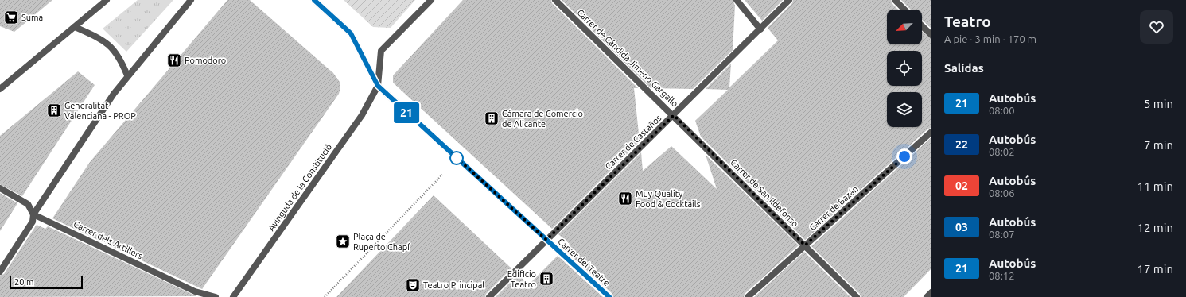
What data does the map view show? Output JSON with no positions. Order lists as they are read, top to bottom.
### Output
{
  "streets": {
    "street": [
      "Carrer de Cándida Jimeno Gargallo",
      "Carrer de Castaños",
      "Avinguda de la Constitució",
      "Carrer de San Ildefonso",
      "Carrer de Bazán",
      "Carrer dels Artillers",
      "Carrer del Teatre"
    ]
  },
  "crossings": [
    ["Carrer de Cándida Jimeno Gargallo", "Carrer de Castaños"],
    ["Carrer de Cándida Jimeno Gargallo", "Carrer de San Ildefonso"],
    ["Carrer de Castaños", "Carrer de San Ildefonso"],
    ["Carrer de Castaños", "Carrer del Teatre"],
    ["Carrer de San Ildefonso", "Carrer de Bazán"]
  ],
  "places": {
    "supermarket": ["Suma"],
    "restaurant": ["Pomodoro", "Muy Quality Food & Cocktails"],
    "building": ["Generalitat Valenciana - PROP", "Cámara de Comercio de Alicante", "Edificio Teatro"],
    "place": ["Plaça de Ruperto Chapí"],
    "theatre": ["Teatro Principal"]
  },
  "lines": ["bus line 21"],
  "scale_bar": "20 m",
  "north": "bottom left",
  "page": {
    "on_map": "21",
    "heading": [
      ["Teatro", "A pie · 3 min · 170 m"],
      "Salidas"
    ],
    "list": [
      {
        "mark": "21",
        "name": "Autobús",
        "note": "08:00",
        "value": "5 min"
      },
      {
        "mark": "22",
        "name": "Autobús",
        "note": "08:02",
        "value": "7 min"
      },
      {
        "mark": "02",
        "name": "Autobús",
        "note": "08:06",
        "value": "11 min"
      },
      {
        "mark": "03",
        "name": "Autobús",
        "note": "08:07",
        "value": "12 min"
      },
      {
        "mark": "21",
        "name": "Autobús",
        "note": "08:12",
        "value": "17 min"
      }
    ],
    "scale": "20 m"
  }
}
